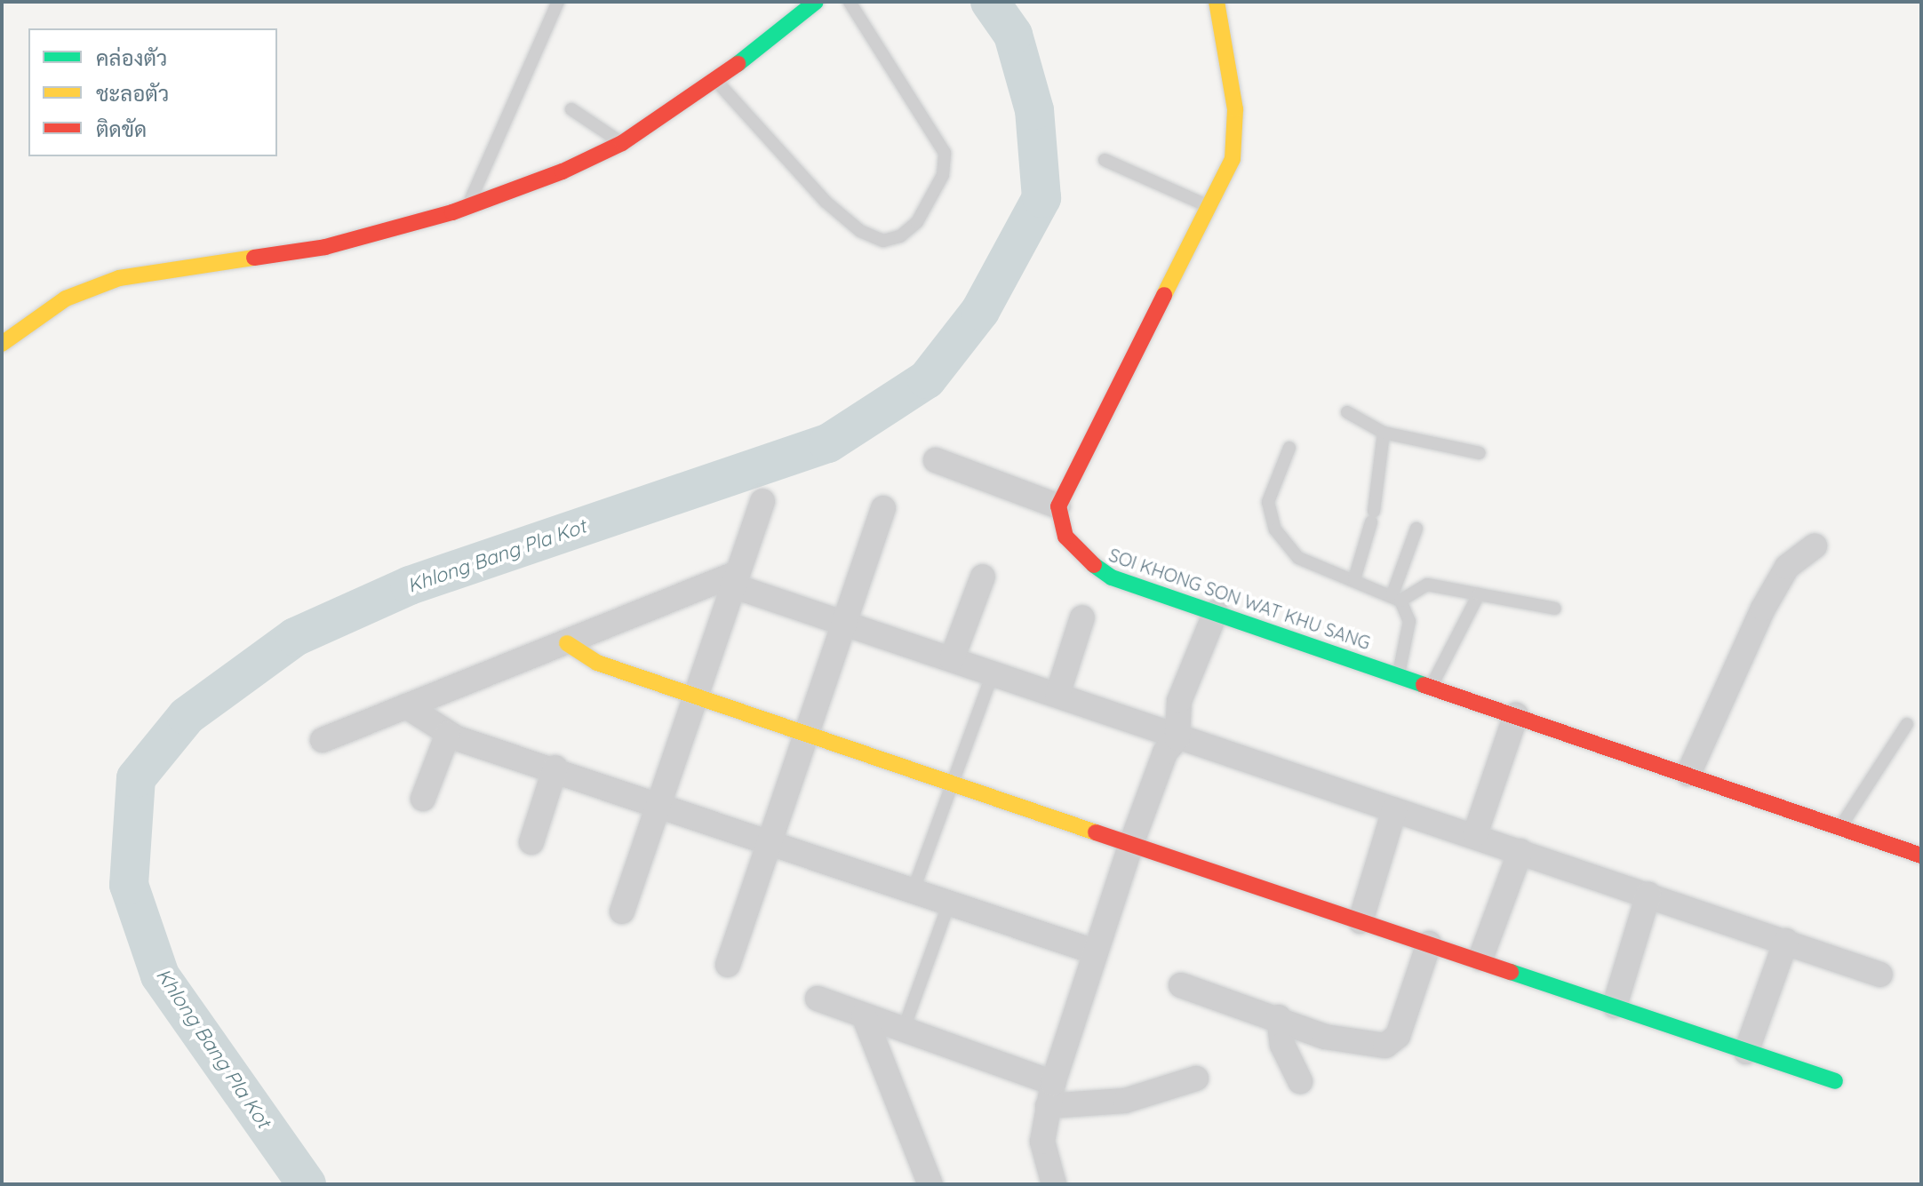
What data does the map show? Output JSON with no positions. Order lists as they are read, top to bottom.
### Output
{
  "streets": {
    "street": ["SOI KHONG SON WAT KHU SANG"]
  },
  "water": ["Khlong Bang Pla Kot"],
  "legend": ["คล่องตัว", "ชะลอตัว", "ติดขัด"]
}
